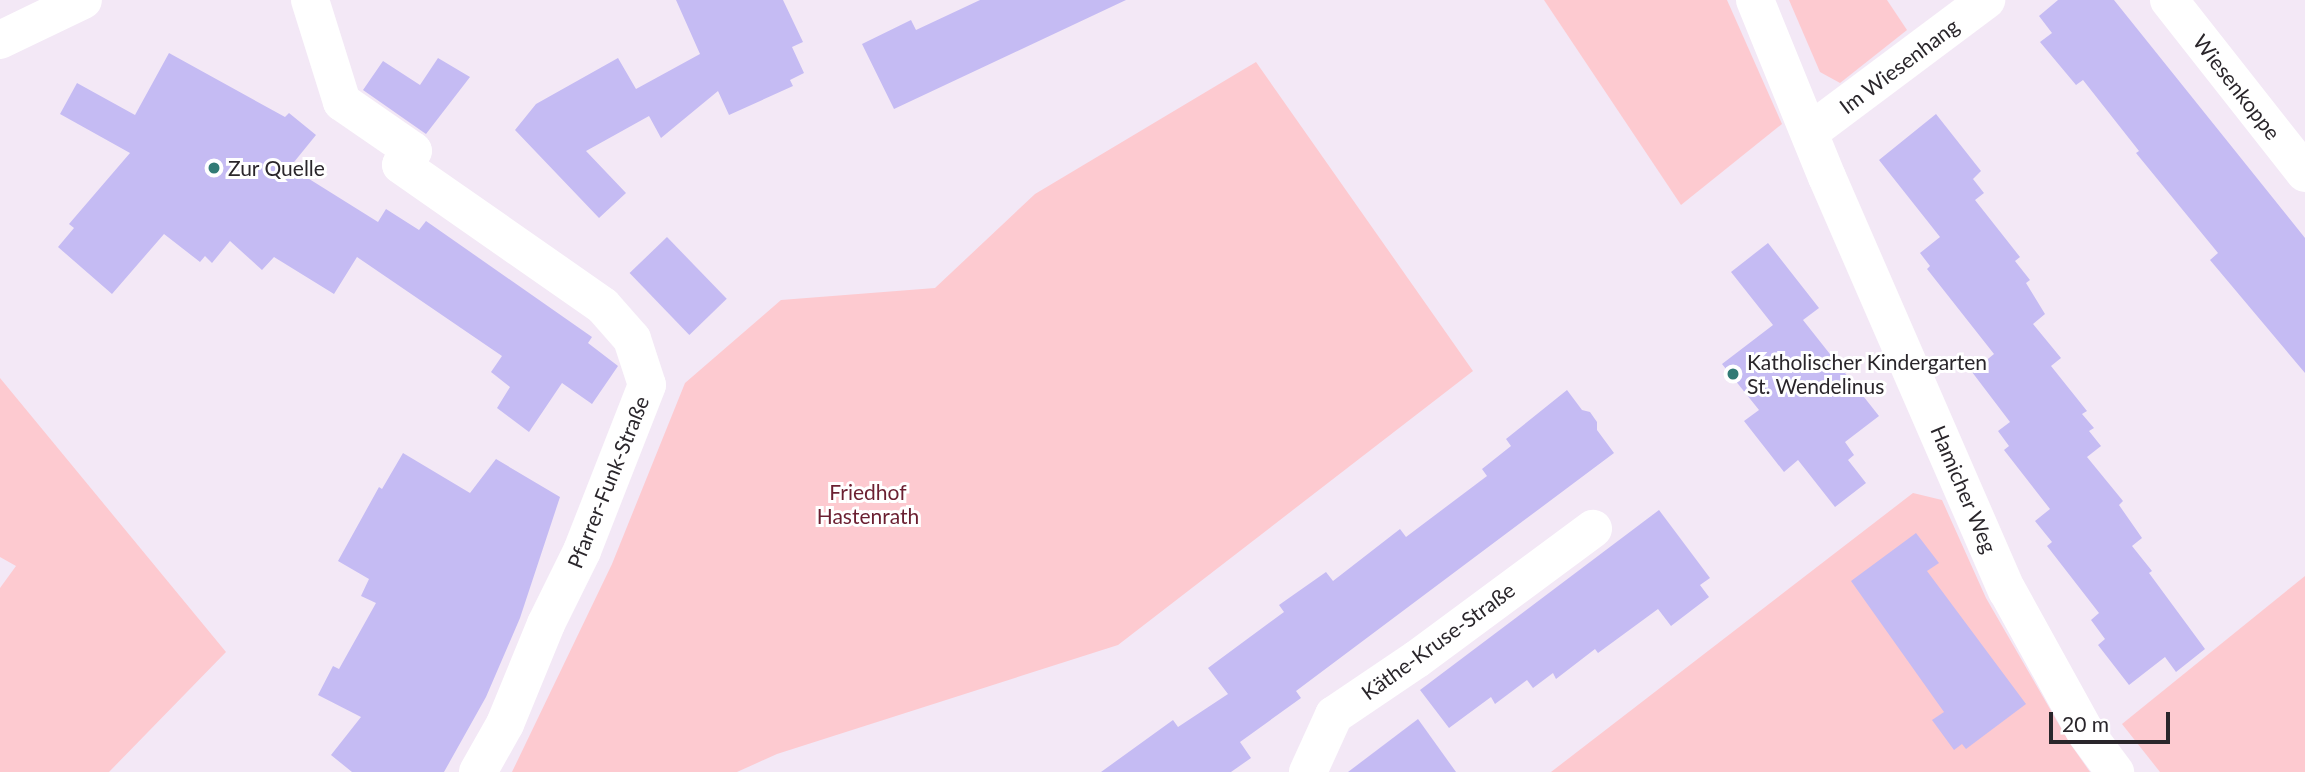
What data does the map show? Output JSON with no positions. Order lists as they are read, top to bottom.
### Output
{
  "streets": {
    "street": [
      "Im Wiesenhang",
      "Wiesenkoppe",
      "Pfarrer-Funk-Straße",
      "Hamicher Weg",
      "Käthe-Kruse-Straße"
    ]
  },
  "crossings": [
    ["Im Wiesenhang", "Hamicher Weg"]
  ],
  "parks": ["Friedhof Hastenrath"],
  "places": ["Zur Quelle", "Katholischer Kindergarten St. Wendelinus"],
  "scale_bar": "20 m"
}
